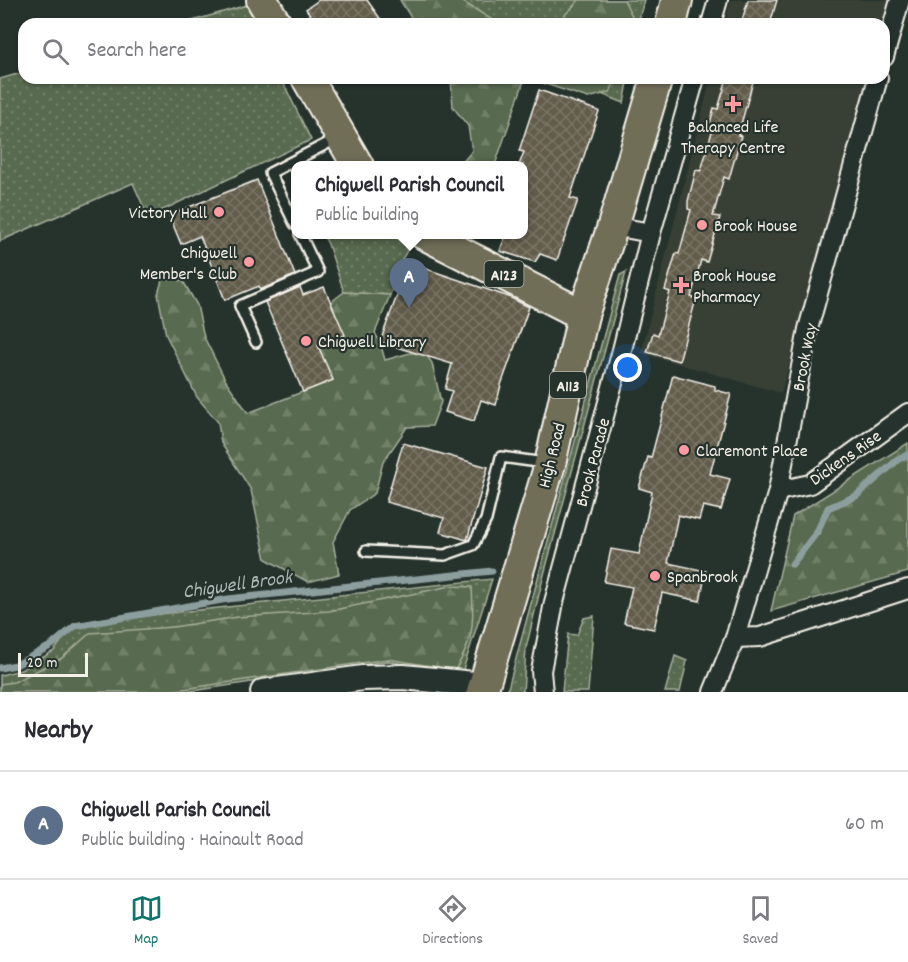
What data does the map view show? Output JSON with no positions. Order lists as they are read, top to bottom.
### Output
{
  "streets": {
    "main road": ["A123", "A113", "High Road"],
    "street": ["Brook Way", "Dickens Rise", "Brook Parade"]
  },
  "crossings": [
    ["A123", "High Road"],
    ["Brook Way", "Dickens Rise"]
  ],
  "water": ["Chigwell Brook"],
  "places": {
    "health": ["Balanced Life Therapy Centre", "Brook House Pharmacy"],
    "other": [
      "Victory Hall",
      "Brook House",
      "Chigwell Member's Club",
      "Chigwell Library",
      "Claremont Place",
      "Spanbrook"
    ]
  },
  "scale_bar": "20 m",
  "page": {
    "search": "Search here",
    "popup": ["Chigwell Parish Council", "Public building"],
    "pins": "A",
    "scale": "20 m",
    "heading": "Nearby",
    "list": [
      {
        "mark": "A",
        "name": "Chigwell Parish Council",
        "note": "Public building · Hainault Road",
        "value": "60 m"
      }
    ],
    "nav": ["Map", "Directions", "Saved"]
  }
}
